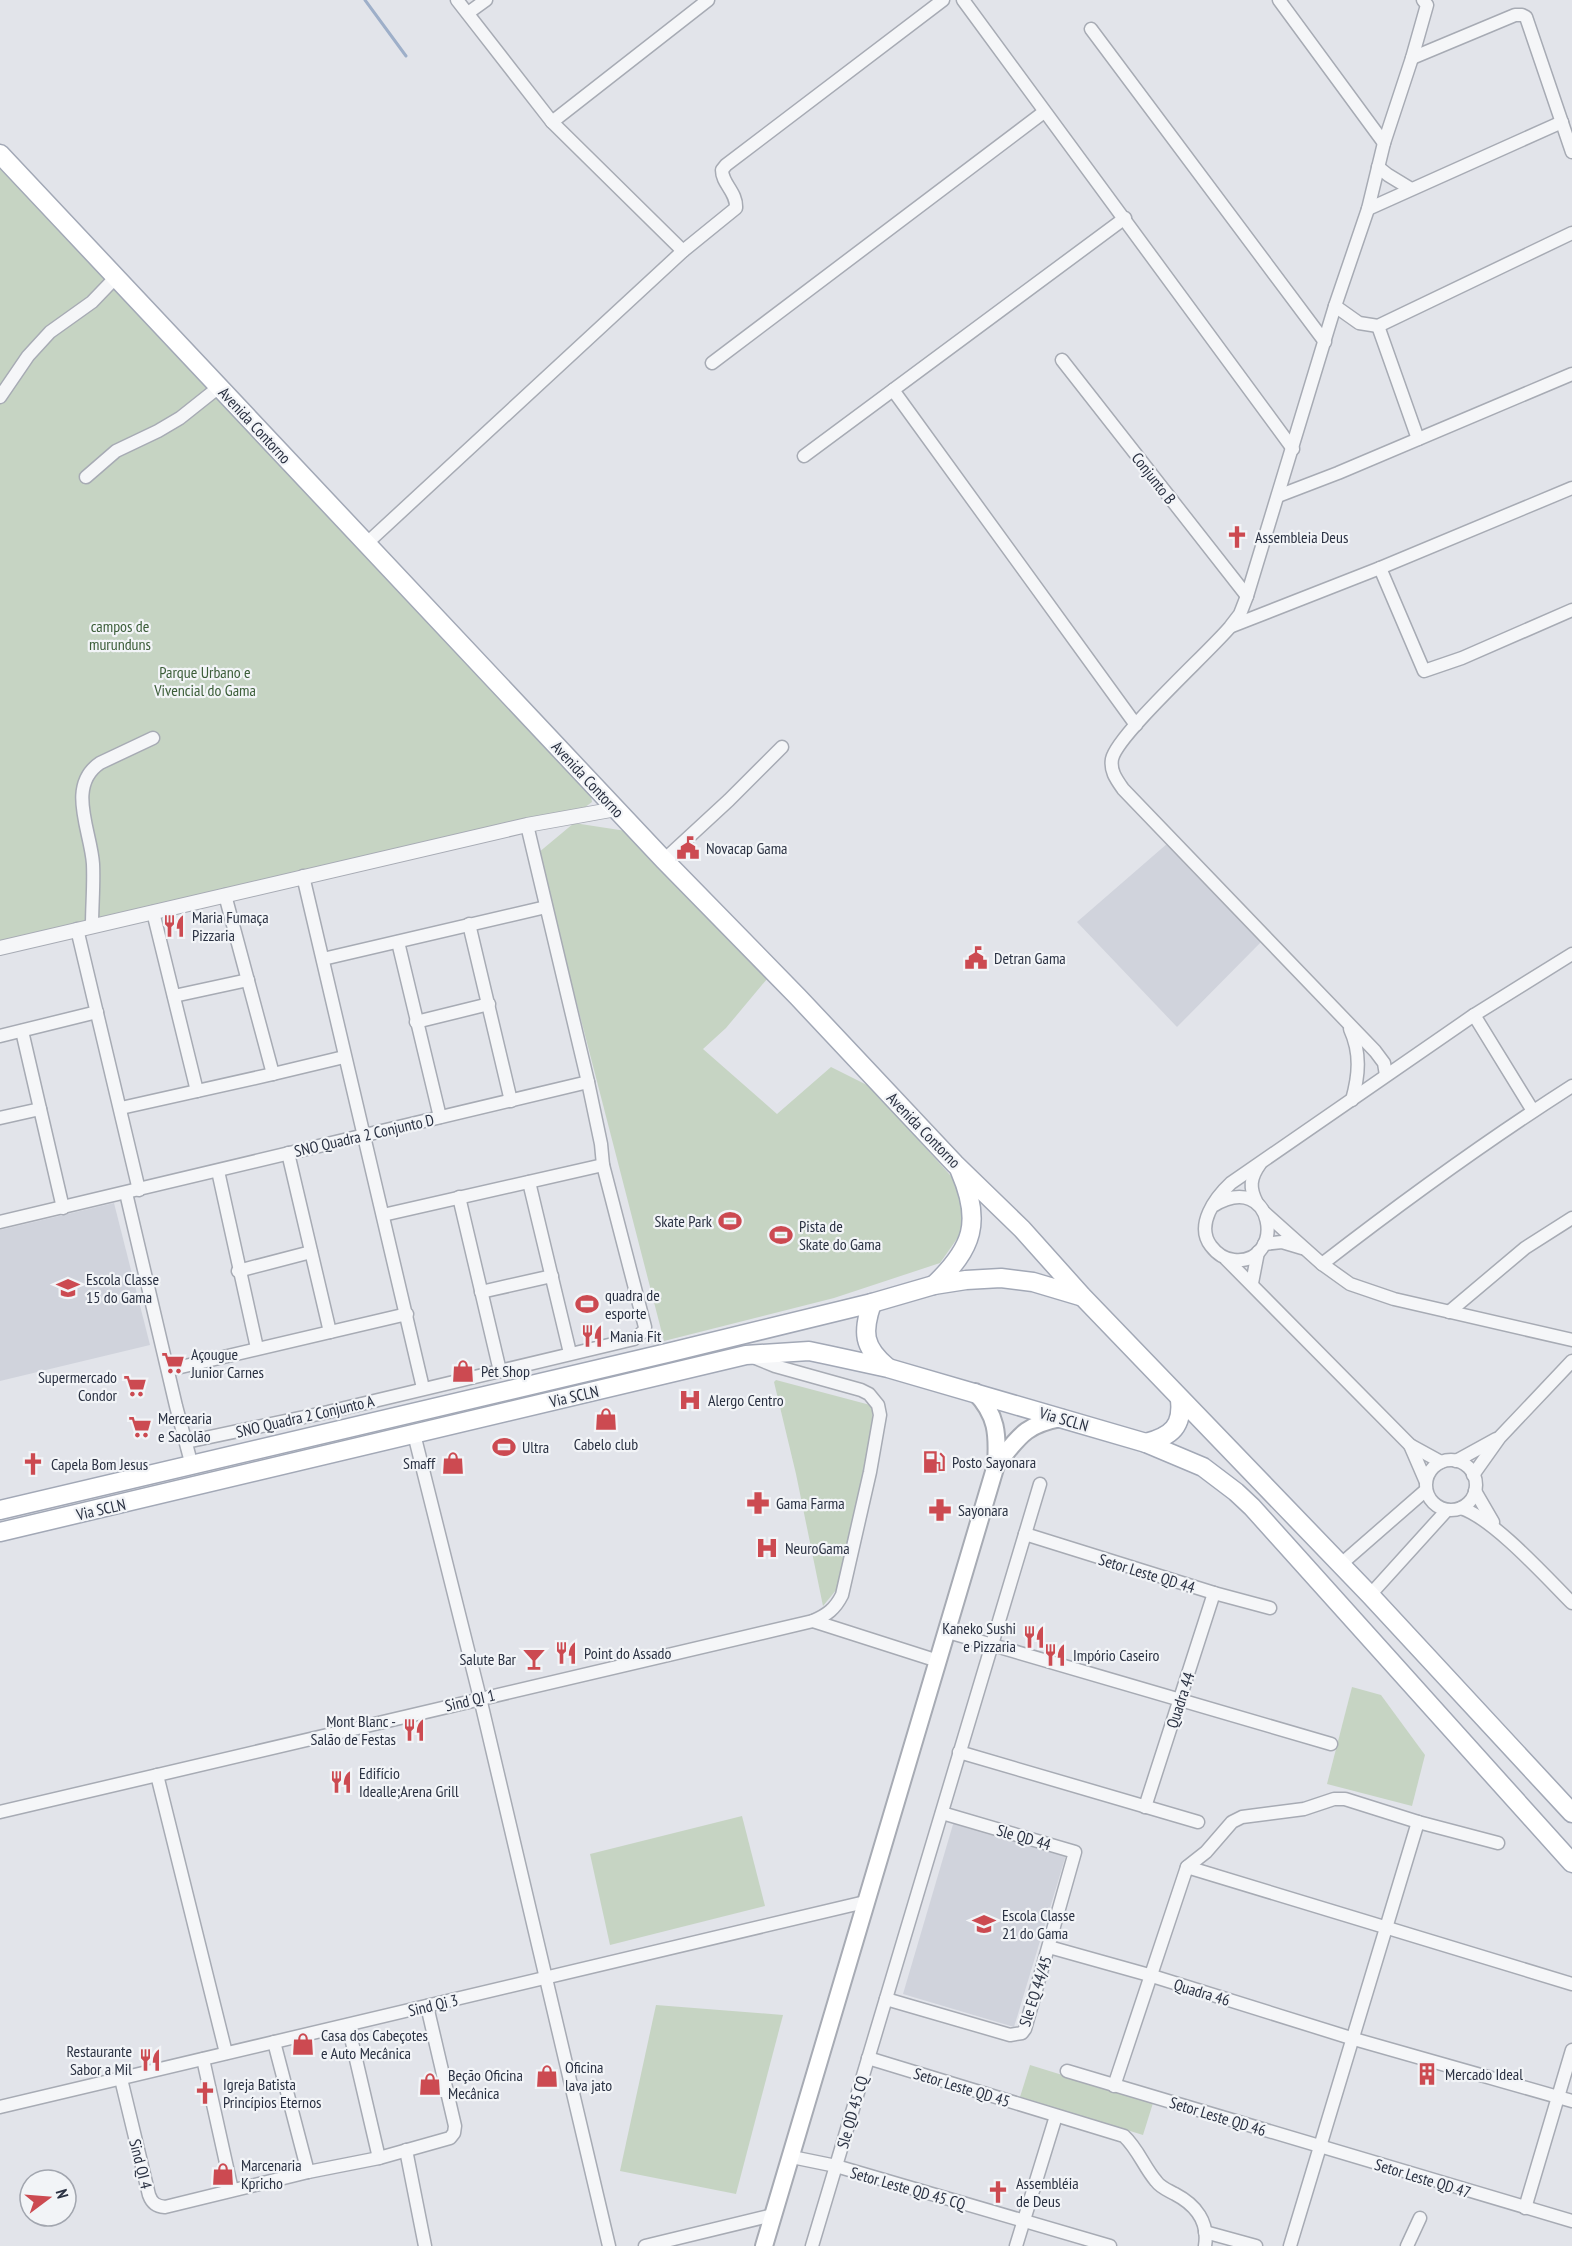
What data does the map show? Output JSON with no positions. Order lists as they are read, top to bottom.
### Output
{
  "streets": {
    "main road": ["Avenida Contorno", "Via SCLN"],
    "street": [
      "Conjunto B",
      "SNO Quadra 2 Conjunto D",
      "SNO Quadra 2 Conjunto A",
      "Setor Leste QD 44",
      "Sind QI 1",
      "Quadra 44",
      "Sle QD 44",
      "Sle EQ 44/45",
      "Quadra 46",
      "Sind Qi 3",
      "Setor Leste QD 45",
      "Sle QD 45 CQ",
      "Setor Leste QD 46",
      "Sind QI 4",
      "Setor Leste QD 47",
      "Setor Leste QD 45 CQ"
    ]
  },
  "crossings": [
    ["Avenida Contorno", "Via SCLN"],
    ["Setor Leste QD 44", "Quadra 44"],
    ["Setor Leste QD 44", "Sle QD 45 CQ"],
    ["Sle QD 44", "Sle EQ 44/45"],
    ["Sle QD 44", "Sle QD 45 CQ"],
    ["Sle EQ 44/45", "Quadra 46"],
    ["Sle EQ 44/45", "Sle QD 45 CQ"],
    ["Sind Qi 3", "Sind QI 4"],
    ["Setor Leste QD 45", "Sle QD 45 CQ"],
    ["Sle QD 45 CQ", "Setor Leste QD 45 CQ"],
    ["Setor Leste QD 46", "Setor Leste QD 47"]
  ],
  "parks": ["campos de murunduns", "Parque Urbano e Vivencial do Gama"],
  "places": {
    "church": [
      "Assembleia Deus",
      "Capela Bom Jesus",
      "Igreja Batista Princípios Eternos",
      "Assembléia de Deus"
    ],
    "public building": ["Novacap Gama", "Detran Gama"],
    "restaurant": [
      "Maria Fumaça Pizzaria",
      "Mania Fit",
      "Kaneko Sushi e Pizzaria",
      "Point do Assado",
      "Impório Caseiro",
      "Mont Blanc - Salão de Festas",
      "Edifício Idealle;Arena Grill",
      "Restaurante Sabor a Mil"
    ],
    "sports": [
      "Skate Park",
      "Pista de Skate do Gama",
      "quadra de esporte",
      "Ultra"
    ],
    "school or university": ["Escola Classe 15 do Gama", "Escola Classe 21 do Gama"],
    "supermarket": ["Açougue Junior Carnes", "Supermercado Condor", "Mercearia e Sacolão"],
    "shop": [
      "Pet Shop",
      "Cabelo club",
      "Smaff",
      "Casa dos Cabeçotes e Auto Mecânica",
      "Oficina lava jato",
      "Beção Oficina Mecânica",
      "Marcenaria Kpricho"
    ],
    "hospital": ["Alergo Centro", "NeuroGama"],
    "fuel station": ["Posto Sayonara"],
    "pharmacy": ["Gama Farma", "Sayonara"],
    "bar": ["Salute Bar"],
    "building": ["Mercado Ideal"]
  },
  "north": "right"
}
